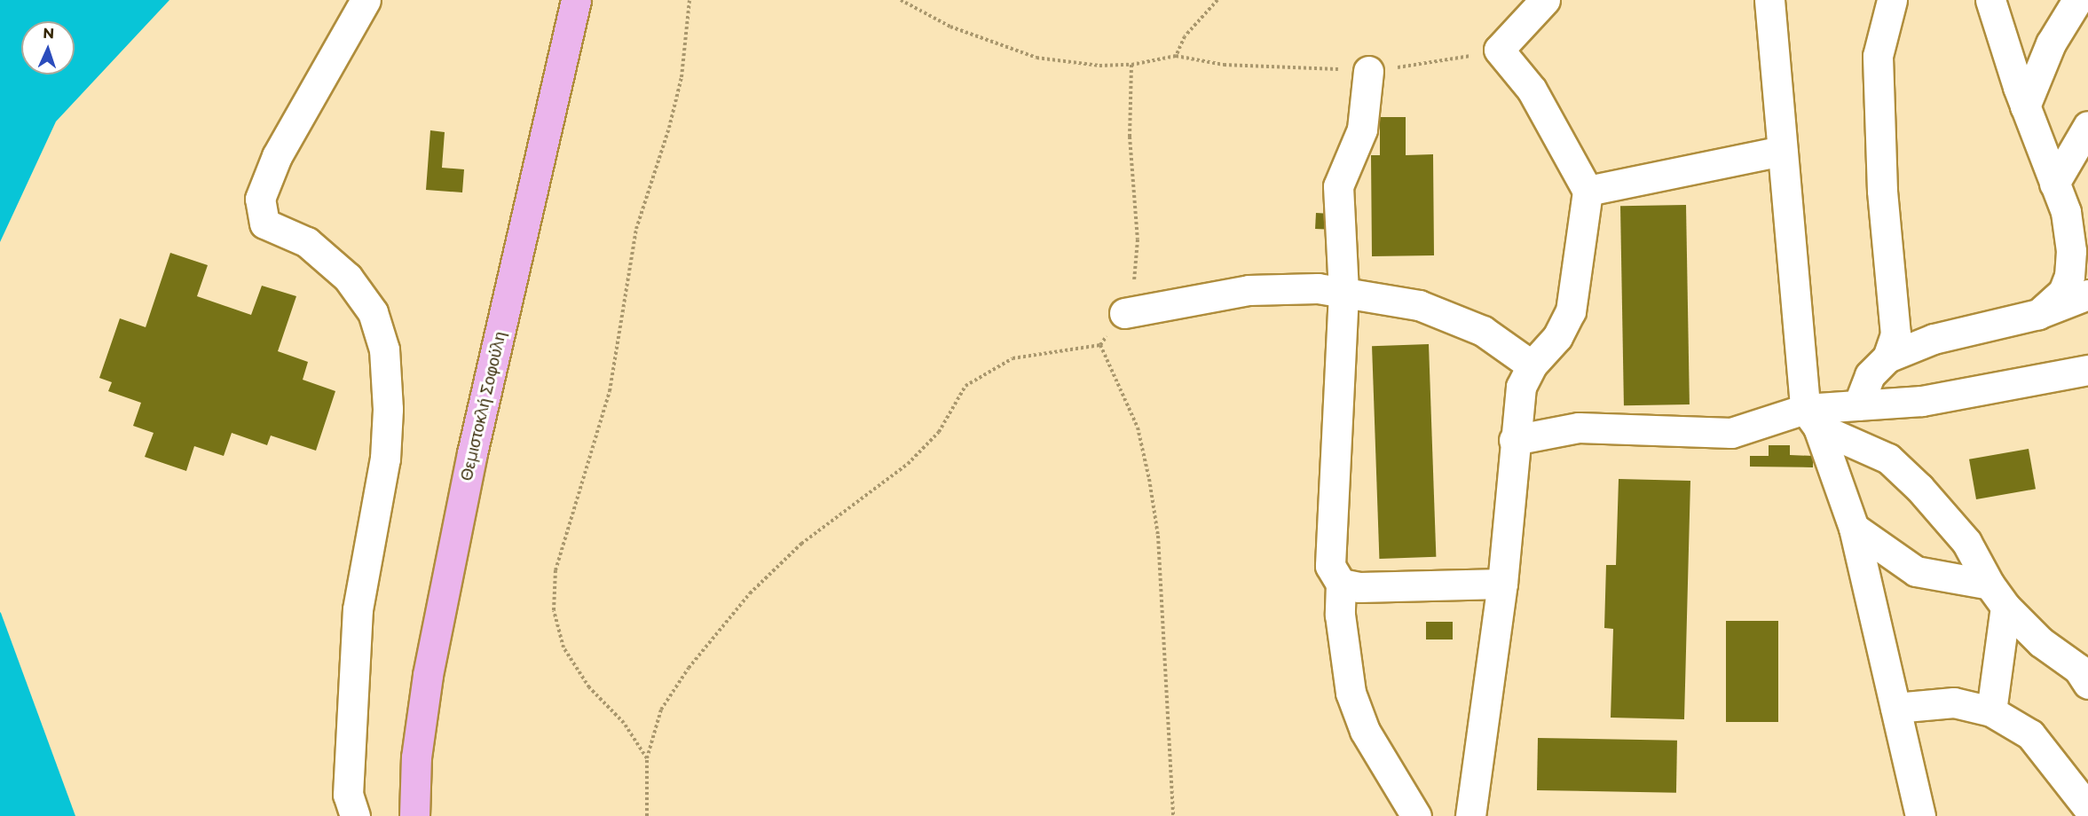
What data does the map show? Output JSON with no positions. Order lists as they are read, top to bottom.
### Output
{
  "streets": {
    "main road": ["Θεμιστοκλή Σοφούλη"]
  },
  "north": "top"
}
